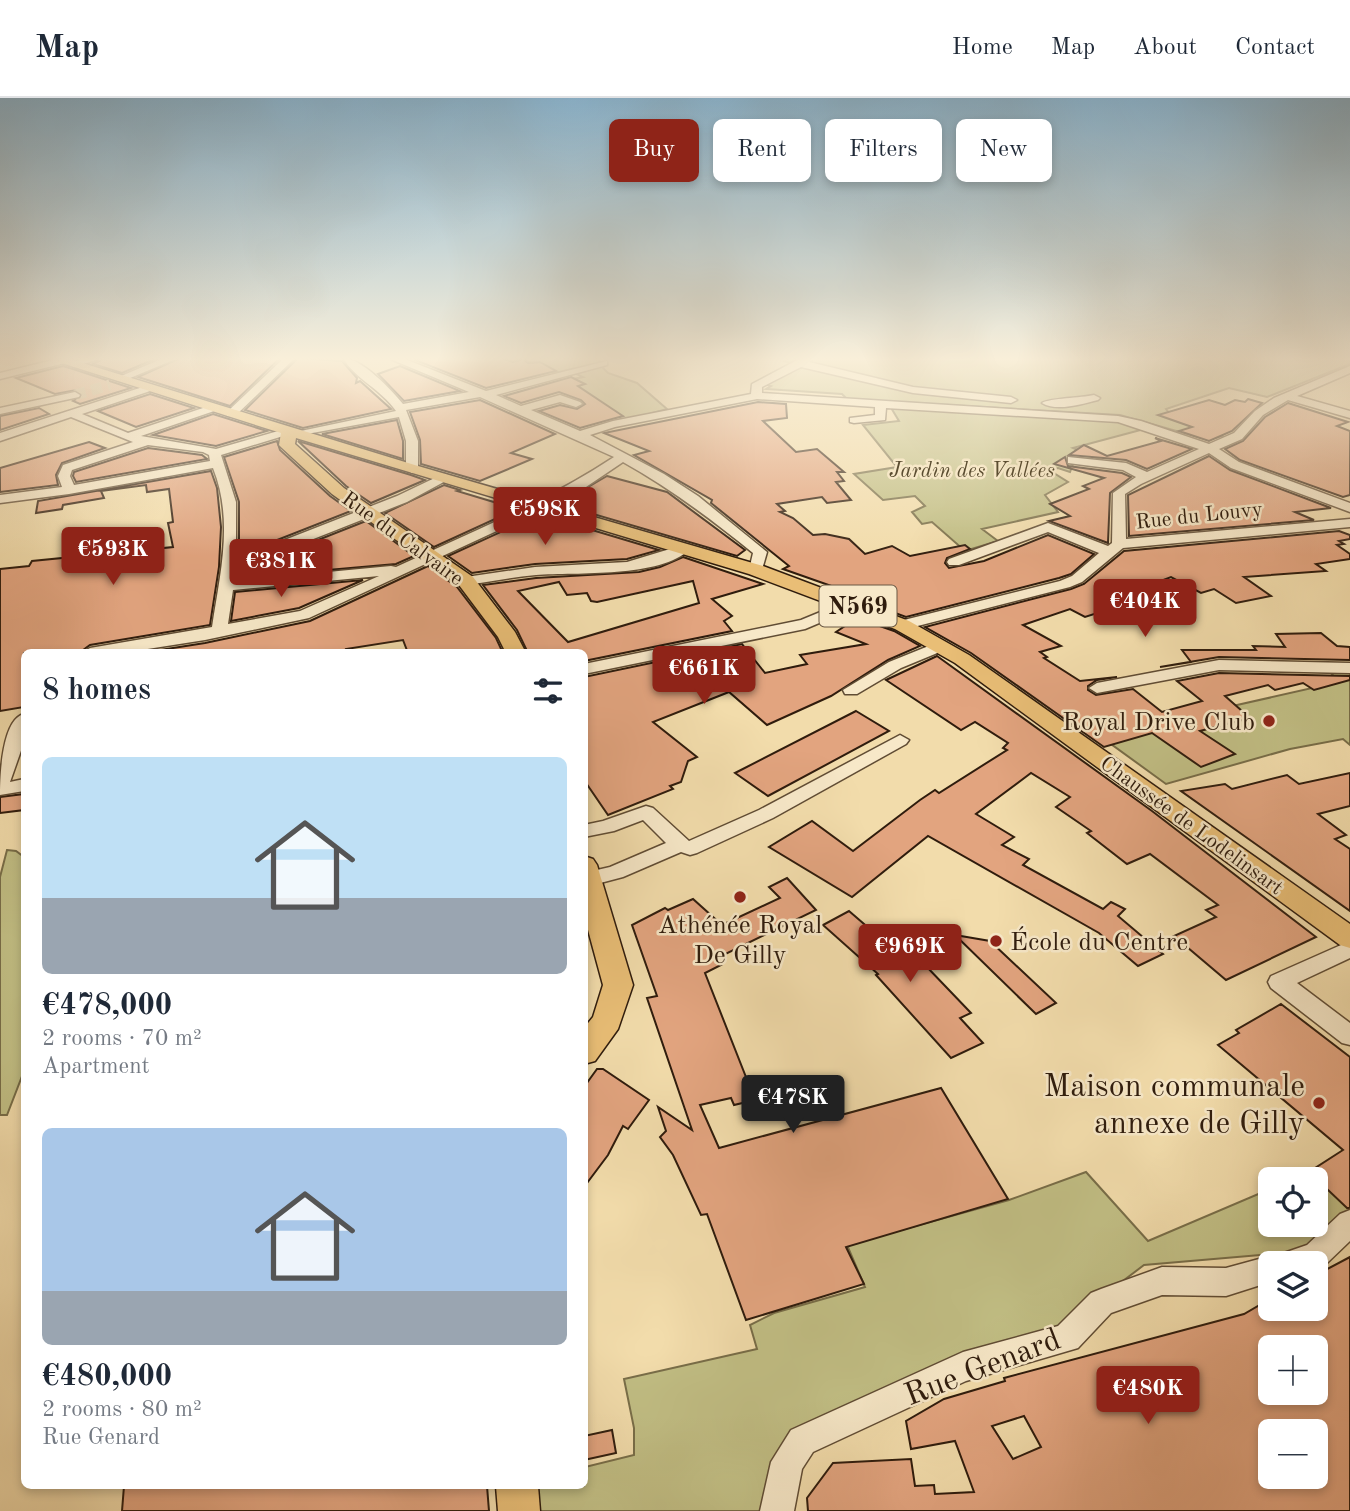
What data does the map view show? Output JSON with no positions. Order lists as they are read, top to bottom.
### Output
{
  "streets": {
    "main road": ["Rue du Calvaire", "N569", "Chaussée de Lodelinsart"],
    "street": ["Rue du Louvy", "Rue Genard"]
  },
  "crossings": [
    ["Rue du Louvy", "Chaussée de Lodelinsart"],
    ["Rue du Calvaire", "Chaussée de Lodelinsart"]
  ],
  "parks": ["Jardin des Vallées"],
  "places": [
    "Royal Drive Club",
    "Athénée Royal De Gilly",
    "École du Centre",
    "Maison communale annexe de Gilly"
  ],
  "page": {
    "header": "Map",
    "nav": [
      "Home",
      "Map",
      "About",
      "Contact"
    ],
    "chip": [
      "Buy",
      "Rent",
      "Filters",
      "New"
    ],
    "price": [
      "€598K",
      "€593K",
      "€381K",
      "€404K",
      "€661K",
      "€969K",
      "€478K",
      "€480K"
    ],
    "heading": "8 homes",
    "list": [
      {
        "name": "€478,000",
        "note": "2 rooms · 70 m² · Apartment"
      },
      {
        "name": "€480,000",
        "note": "2 rooms · 80 m² · Rue Genard"
      }
    ],
    "map_buttons": ["+", "−"]
  }
}
